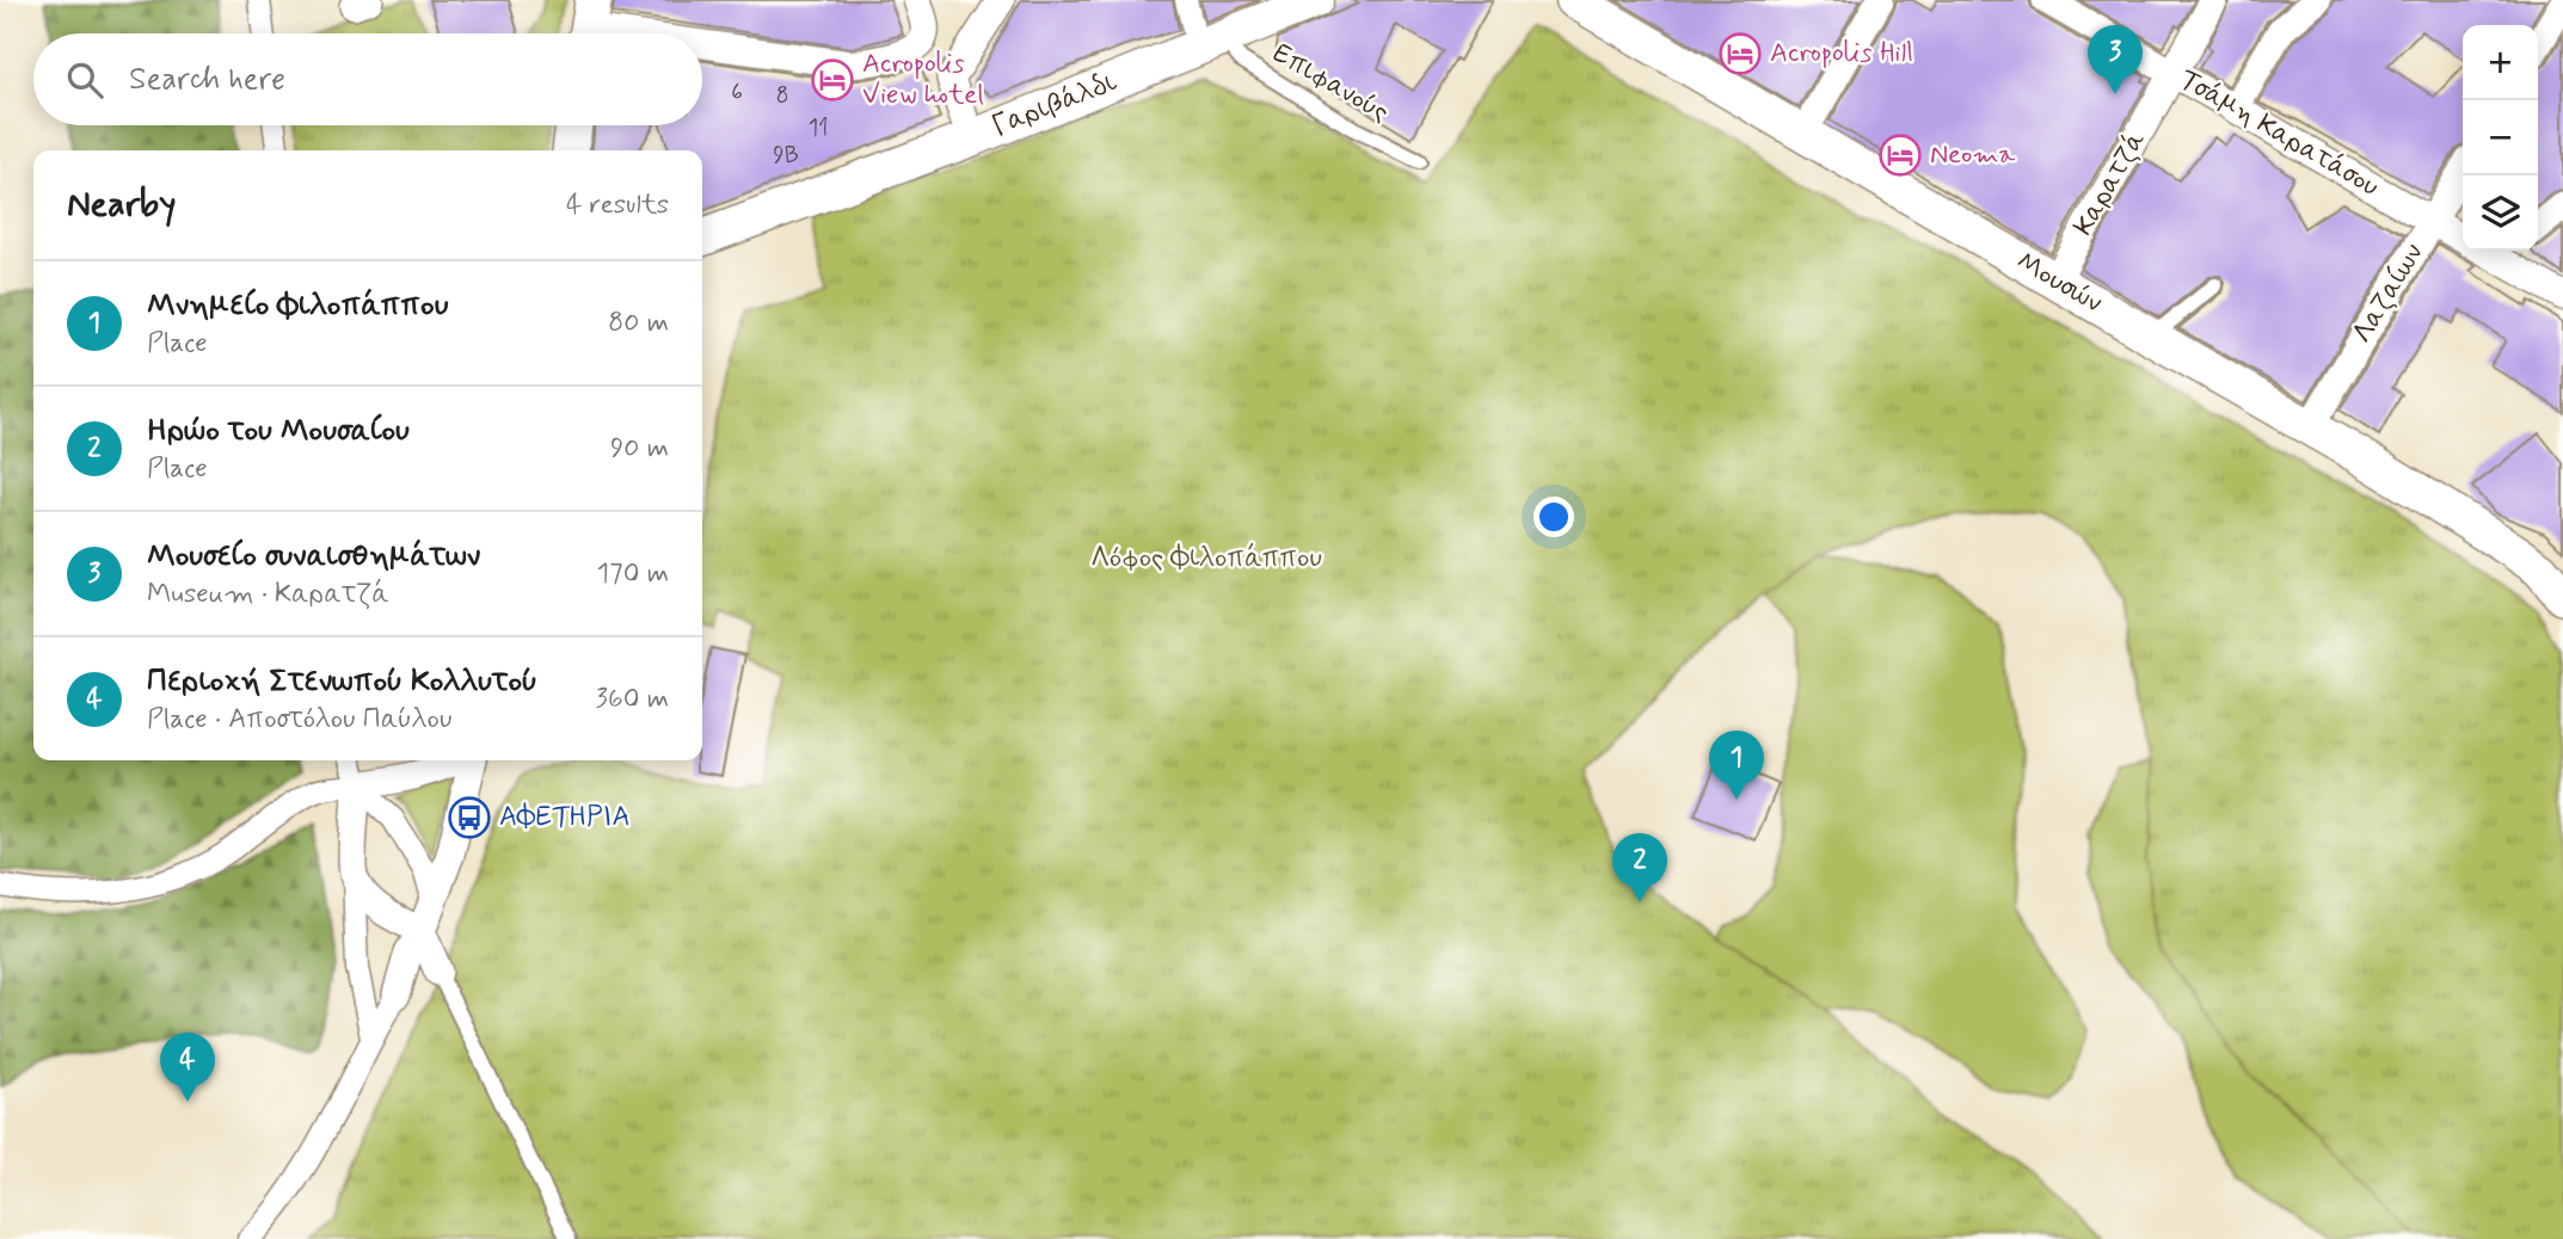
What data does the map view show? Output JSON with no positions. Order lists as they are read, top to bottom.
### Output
{
  "streets": {
    "street": [
      "Γαριβάλδι",
      "Τσάμη Καρατάσου",
      "Καρατζά",
      "Μουσών",
      "Λαζαίων"
    ],
    "lane": ["Επιφανούς"]
  },
  "crossings": [
    ["Επιφανούς", "Γαριβάλδι"],
    ["Τσάμη Καρατάσου", "Καρατζά"],
    ["Τσάμη Καρατάσου", "Λαζαίων"],
    ["Καρατζά", "Μουσών"],
    ["Μουσών", "Λαζαίων"]
  ],
  "parks": ["Λόφος Φιλοπάππου"],
  "places": {
    "hotel": ["Acropolis Hill", "Acropolis View hotel", "Neoma"],
    "bus stop": ["ΑΦΕΤΗΡΙΑ"]
  },
  "house_numbers": [
    "6",
    "8",
    "11",
    "9B"
  ],
  "page": {
    "map_buttons": ["+", "−"],
    "pins": [
      "3",
      "1",
      "2",
      "4"
    ],
    "search": "Search here",
    "heading": ["Nearby", "4 results"],
    "list": [
      {
        "mark": "1",
        "name": "Μνημείο Φιλοπάππου",
        "note": "Place",
        "value": "80 m"
      },
      {
        "mark": "2",
        "name": "Ηρώο του Μουσαίου",
        "note": "Place",
        "value": "90 m"
      },
      {
        "mark": "3",
        "name": "Μουσείο συναισθημάτων",
        "note": "Museum · Καρατζά",
        "value": "170 m"
      },
      {
        "mark": "4",
        "name": "Περιοχή Στενωπού Κολλυτού",
        "note": "Place · Αποστόλου Παύλου",
        "value": "360 m"
      }
    ]
  }
}
